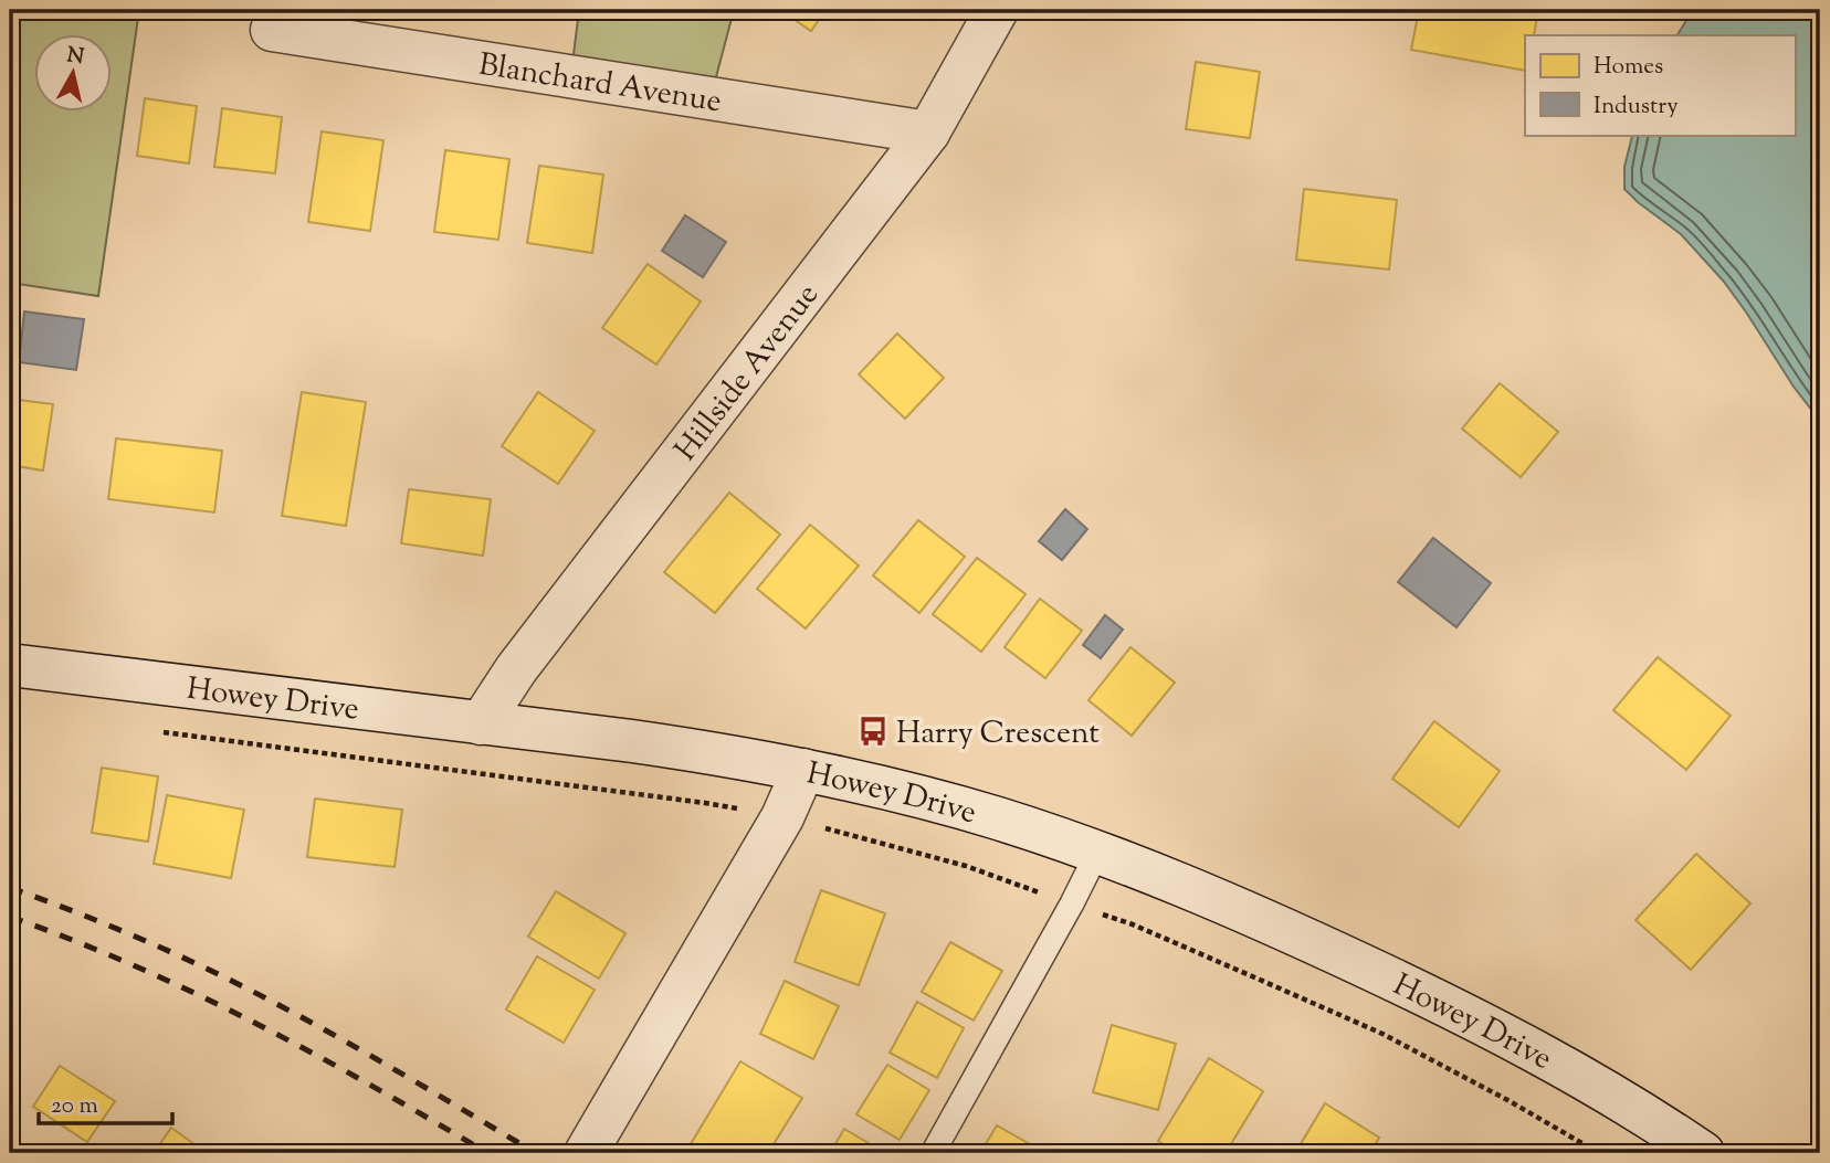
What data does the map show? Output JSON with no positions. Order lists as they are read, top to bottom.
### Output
{
  "streets": {
    "street": ["Blanchard Avenue", "Hillside Avenue", "Howey Drive"]
  },
  "crossings": [
    ["Blanchard Avenue", "Hillside Avenue"],
    ["Hillside Avenue", "Howey Drive"]
  ],
  "places": {
    "bus stop": ["Harry Crescent"]
  },
  "legend": ["Homes", "Industry"],
  "scale_bar": "20 m",
  "north": "top"
}
